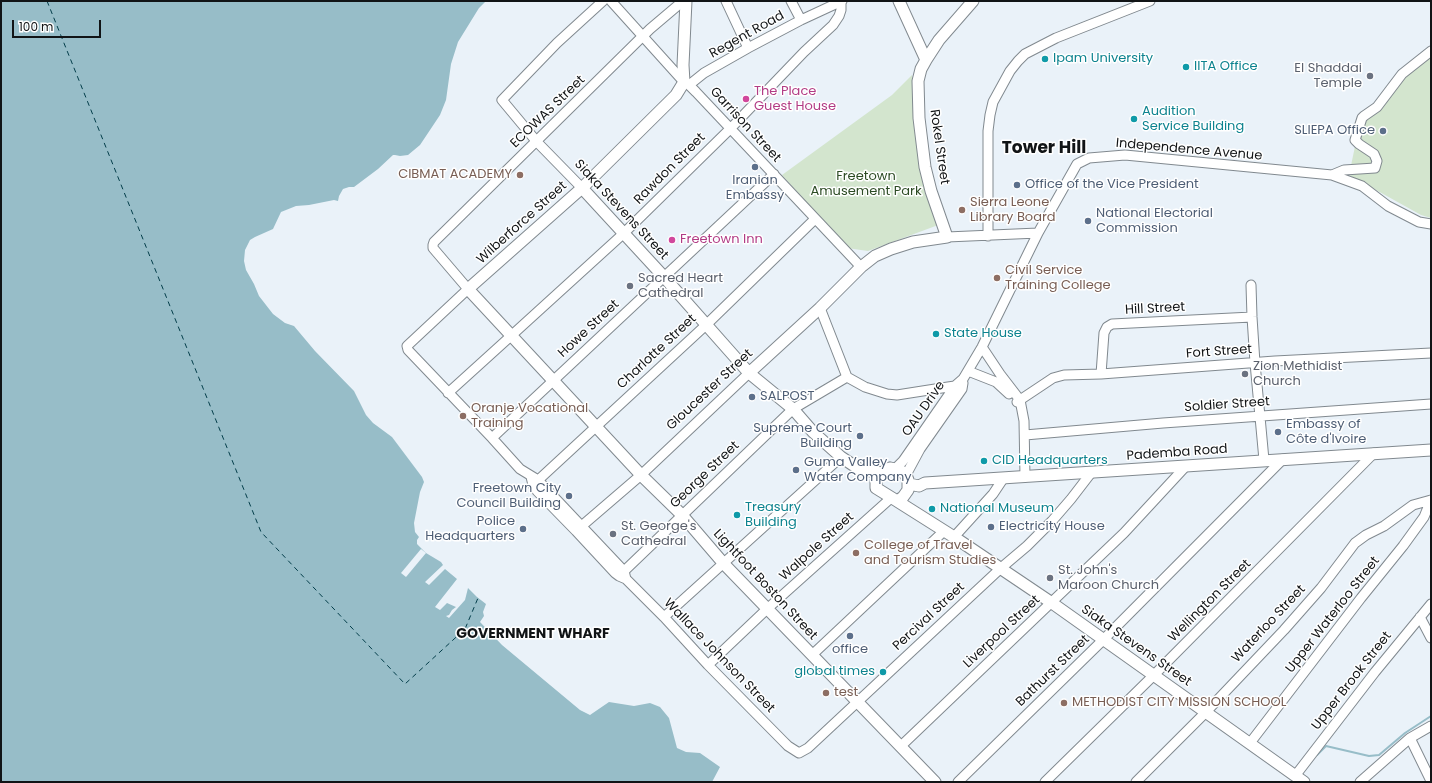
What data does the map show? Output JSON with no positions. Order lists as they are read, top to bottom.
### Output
{
  "streets": {
    "main road": [
      "Rokel Street",
      "Siaka Stevens Street",
      "Wilberforce Street",
      "Gloucester Street",
      "Pademba Road",
      "Lightfoot Boston Street"
    ],
    "street": [
      "Regent Road",
      "ECOWAS Street",
      "Garrison Street",
      "Independence Avenue",
      "Rawdon Street",
      "Hill Street",
      "Howe Street",
      "Charlotte Street",
      "Fort Street",
      "Soldier Street",
      "OAU Drive",
      "George Street",
      "Walpole Street",
      "Wellington Street",
      "Upper Waterloo Street",
      "Percival Street",
      "Waterloo Street",
      "Liverpool Street",
      "Wallace Johnson Street",
      "Bathurst Street",
      "Upper Brook Street"
    ]
  },
  "crossings": [
    ["Regent Road", "Garrison Street"],
    ["Regent Road", "Rawdon Street"],
    ["Regent Road", "Wilberforce Street"],
    ["ECOWAS Street", "Garrison Street"],
    ["ECOWAS Street", "Siaka Stevens Street"],
    ["ECOWAS Street", "Lightfoot Boston Street"],
    ["Garrison Street", "Rawdon Street"],
    ["Garrison Street", "Wilberforce Street"],
    ["Garrison Street", "Howe Street"],
    ["Garrison Street", "Charlotte Street"],
    ["Garrison Street", "Gloucester Street"],
    ["Rokel Street", "Gloucester Street"],
    ["Independence Avenue", "OAU Drive"],
    ["Rawdon Street", "Siaka Stevens Street"],
    ["Rawdon Street", "Lightfoot Boston Street"],
    ["Rawdon Street", "Wallace Johnson Street"],
    ["Siaka Stevens Street", "Wilberforce Street"],
    ["Siaka Stevens Street", "Howe Street"],
    ["Siaka Stevens Street", "Charlotte Street"],
    ["Siaka Stevens Street", "Gloucester Street"],
    ["Siaka Stevens Street", "OAU Drive"],
    ["Siaka Stevens Street", "Pademba Road"],
    ["Siaka Stevens Street", "George Street"],
    ["Siaka Stevens Street", "Walpole Street"],
    ["Siaka Stevens Street", "Wellington Street"],
    ["Siaka Stevens Street", "Upper Waterloo Street"],
    ["Siaka Stevens Street", "Percival Street"],
    ["Siaka Stevens Street", "Waterloo Street"],
    ["Siaka Stevens Street", "Liverpool Street"],
    ["Siaka Stevens Street", "Bathurst Street"],
    ["Siaka Stevens Street", "Upper Brook Street"],
    ["Wilberforce Street", "Lightfoot Boston Street"],
    ["Wilberforce Street", "Wallace Johnson Street"],
    ["Hill Street", "Fort Street"],
    ["Howe Street", "Lightfoot Boston Street"],
    ["Howe Street", "Wallace Johnson Street"],
    ["Charlotte Street", "Lightfoot Boston Street"],
    ["Charlotte Street", "Wallace Johnson Street"],
    ["Gloucester Street", "Lightfoot Boston Street"],
    ["Gloucester Street", "Wallace Johnson Street"],
    ["OAU Drive", "Pademba Road"],
    ["OAU Drive", "Walpole Street"],
    ["Pademba Road", "Walpole Street"],
    ["Pademba Road", "Wellington Street"],
    ["Pademba Road", "Percival Street"],
    ["Pademba Road", "Liverpool Street"],
    ["Pademba Road", "Bathurst Street"],
    ["George Street", "Lightfoot Boston Street"],
    ["George Street", "Wallace Johnson Street"],
    ["Walpole Street", "Lightfoot Boston Street"],
    ["Walpole Street", "Wallace Johnson Street"],
    ["Lightfoot Boston Street", "Percival Street"],
    ["Lightfoot Boston Street", "Liverpool Street"],
    ["Upper Waterloo Street", "Waterloo Street"],
    ["Percival Street", "Wallace Johnson Street"]
  ],
  "districts": ["Tower Hill", "GOVERNMENT WHARF"],
  "parks": ["Freetown Amusement Park"],
  "places": [
    "Ipam University",
    "IITA Office",
    "El Shaddai Temple",
    "The Place Guest House",
    "Audition Service Building",
    "SLIEPA Office",
    "Iranian Embassy",
    "CIBMAT ACADEMY",
    "Office of the Vice President",
    "Sierra Leone Library Board",
    "National Electorial Commission",
    "Freetown Inn",
    "Civil Service Training College",
    "Sacred Heart Cathedral",
    "State House",
    "Zion Methidist Church",
    "SALPOST",
    "Oranje Vocational Training",
    "Embassy of Côte d'Ivoire",
    "Supreme Court Building",
    "CID Headquarters",
    "Guma Valley Water Company",
    "Freetown City Council Building",
    "National Museum",
    "Treasury Building",
    "Electricity House",
    "Police Headquarters",
    "St. George's Cathedral",
    "College of Travel and Tourism Studies",
    "St. John's Maroon Church",
    "office",
    "global times",
    "test",
    "METHODIST CITY MISSION SCHOOL"
  ],
  "scale_bar": "100 m"
}
